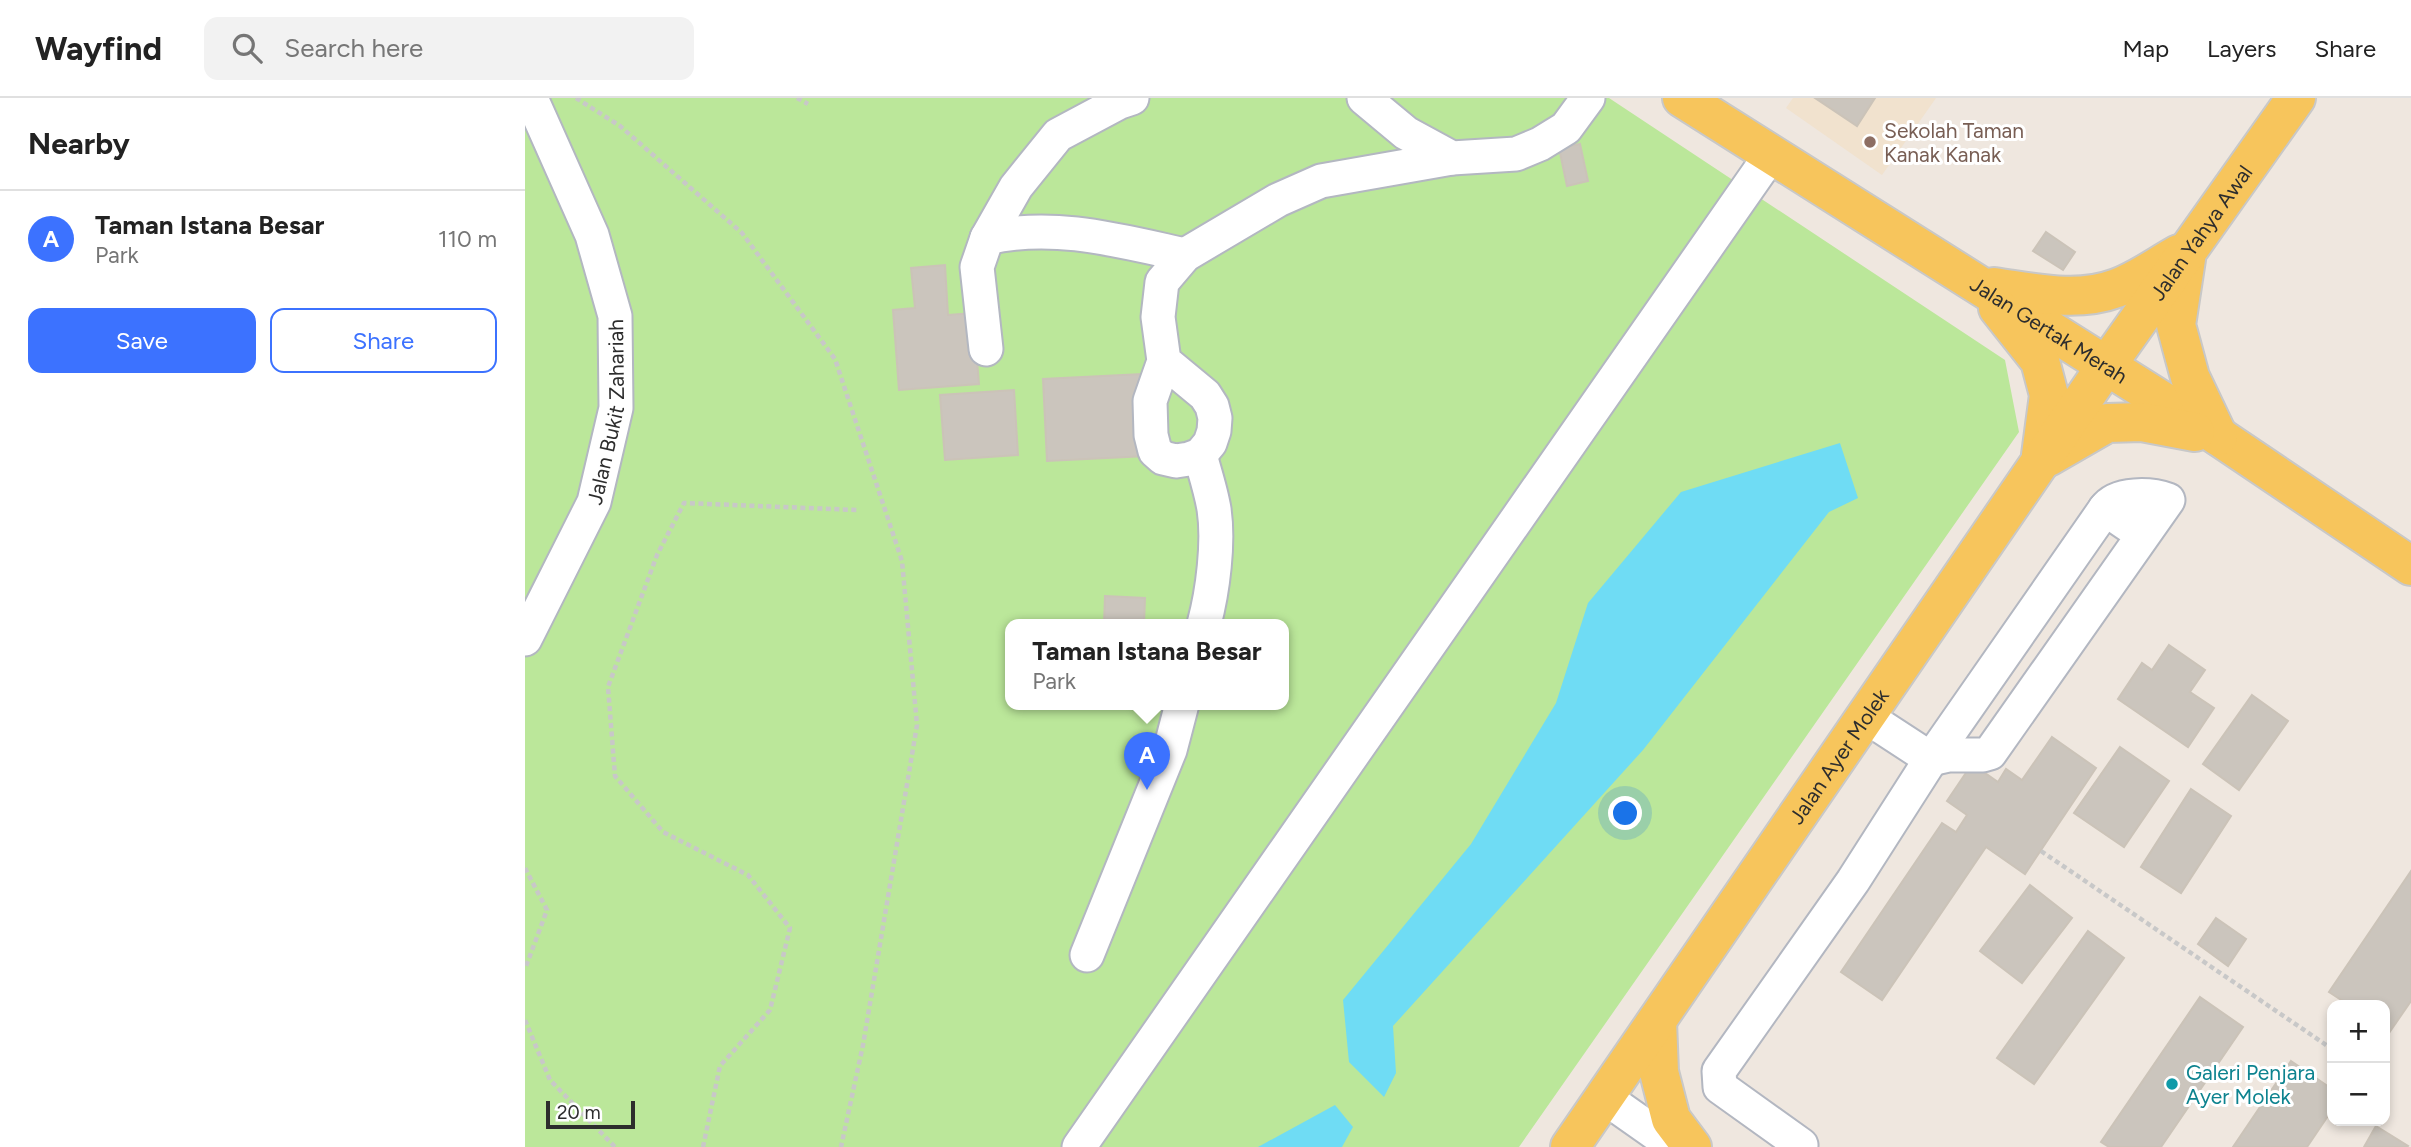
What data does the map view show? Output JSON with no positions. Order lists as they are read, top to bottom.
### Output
{
  "streets": {
    "main road": ["Jalan Yahya Awal", "Jalan Gertak Merah", "Jalan Ayer Molek"],
    "street": ["Jalan Bukit Zahariah"]
  },
  "crossings": [
    ["Jalan Yahya Awal", "Jalan Gertak Merah"],
    ["Jalan Yahya Awal", "Jalan Ayer Molek"],
    ["Jalan Gertak Merah", "Jalan Ayer Molek"]
  ],
  "places": ["Sekolah Taman Kanak Kanak", "Galeri Penjara Ayer Molek"],
  "scale_bar": "20 m",
  "page": {
    "header": "Wayfind",
    "search": "Search here",
    "nav": ["Map", "Layers", "Share"],
    "heading": "Nearby",
    "list": [
      {
        "mark": "A",
        "name": "Taman Istana Besar",
        "note": "Park",
        "value": "110 m"
      }
    ],
    "buttons": ["Save", "Share"],
    "popup": ["Taman Istana Besar", "Park"],
    "pins": "A",
    "map_buttons": ["+", "−"],
    "scale": "20 m"
  }
}
